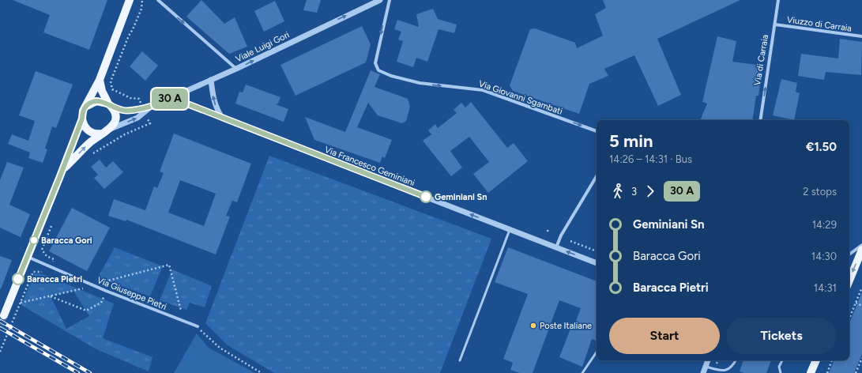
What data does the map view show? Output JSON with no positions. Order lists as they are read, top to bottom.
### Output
{
  "streets": {
    "street": [
      "Viuzzo di Carraia",
      "Viale Luigi Gori",
      "Via di Carraia",
      "Via Giovanni Sgambati",
      "Via Francesco Geminiani",
      "Via Giuseppe Pietri"
    ]
  },
  "crossings": [
    ["Viuzzo di Carraia", "Via di Carraia"],
    ["Viale Luigi Gori", "Via Francesco Geminiani"]
  ],
  "one_way": [
    "Viale Luigi Gori",
    "Via di Carraia",
    "Via Giovanni Sgambati",
    "Via Francesco Geminiani"
  ],
  "places": [
    "Geminiani Sn",
    "Baracca Gori",
    "Baracca Pietri",
    "Poste Italiane"
  ],
  "page": {
    "on_map": "30 A",
    "heading": ["5 min", "14:26 – 14:31 · Bus", "€1.50"],
    "legs": ["3", "30 A", "2 stops"],
    "list": [
      {
        "name": "Geminiani Sn",
        "value": "14:29"
      },
      {
        "name": "Baracca Gori",
        "value": "14:30"
      },
      {
        "name": "Baracca Pietri",
        "value": "14:31"
      }
    ],
    "buttons": ["Start", "Tickets"]
  }
}
